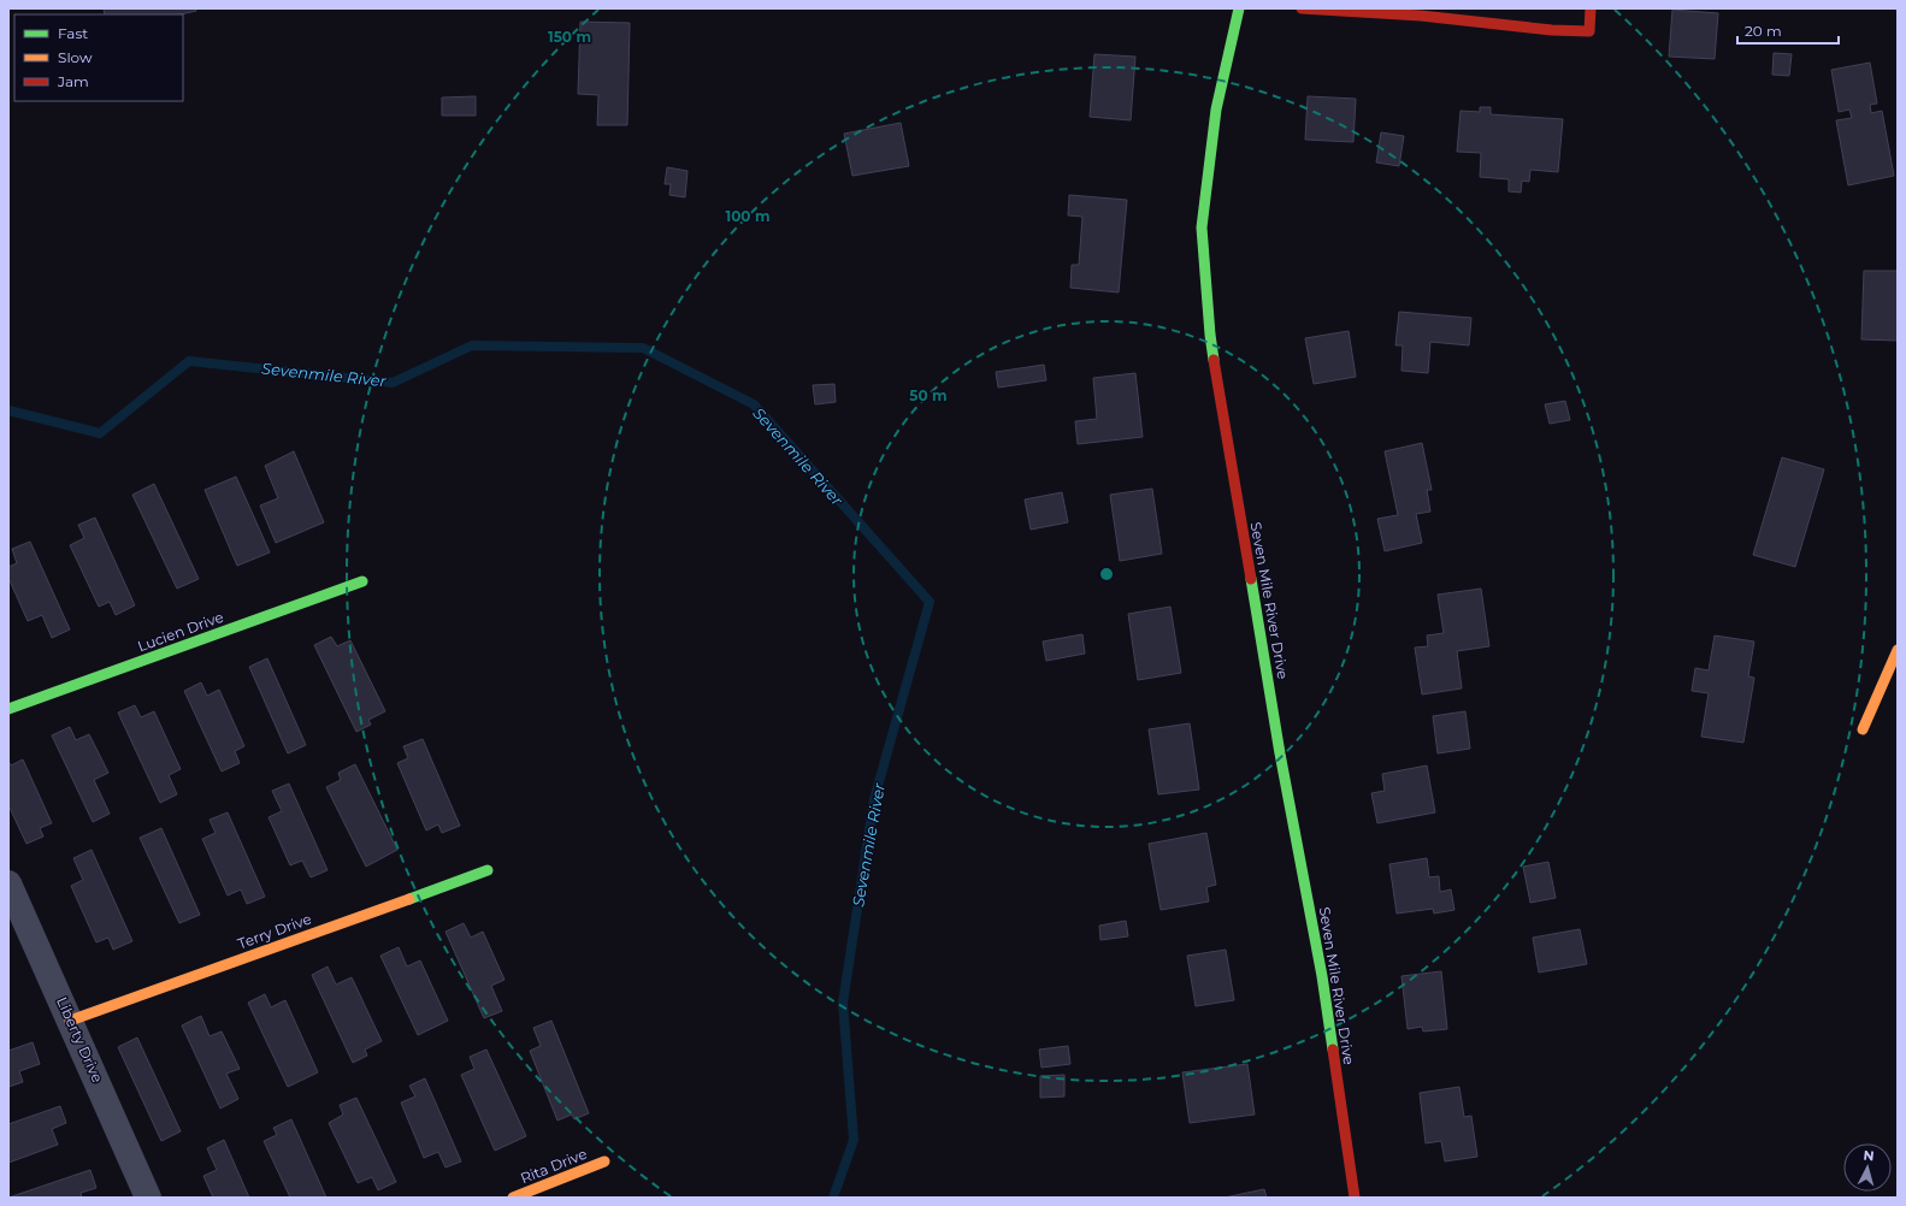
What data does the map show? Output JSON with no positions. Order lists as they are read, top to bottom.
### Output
{
  "streets": {
    "street": [
      "Seven Mile River Drive",
      "Lucien Drive",
      "Terry Drive",
      "Liberty Drive",
      "Rita Drive"
    ]
  },
  "crossings": [
    ["Terry Drive", "Liberty Drive"]
  ],
  "water": ["Sevenmile River"],
  "legend": ["Fast", "Slow", "Jam"],
  "scale_bar": "20 m",
  "north": "top",
  "rings": ["150 m", "100 m", "50 m"]
}
